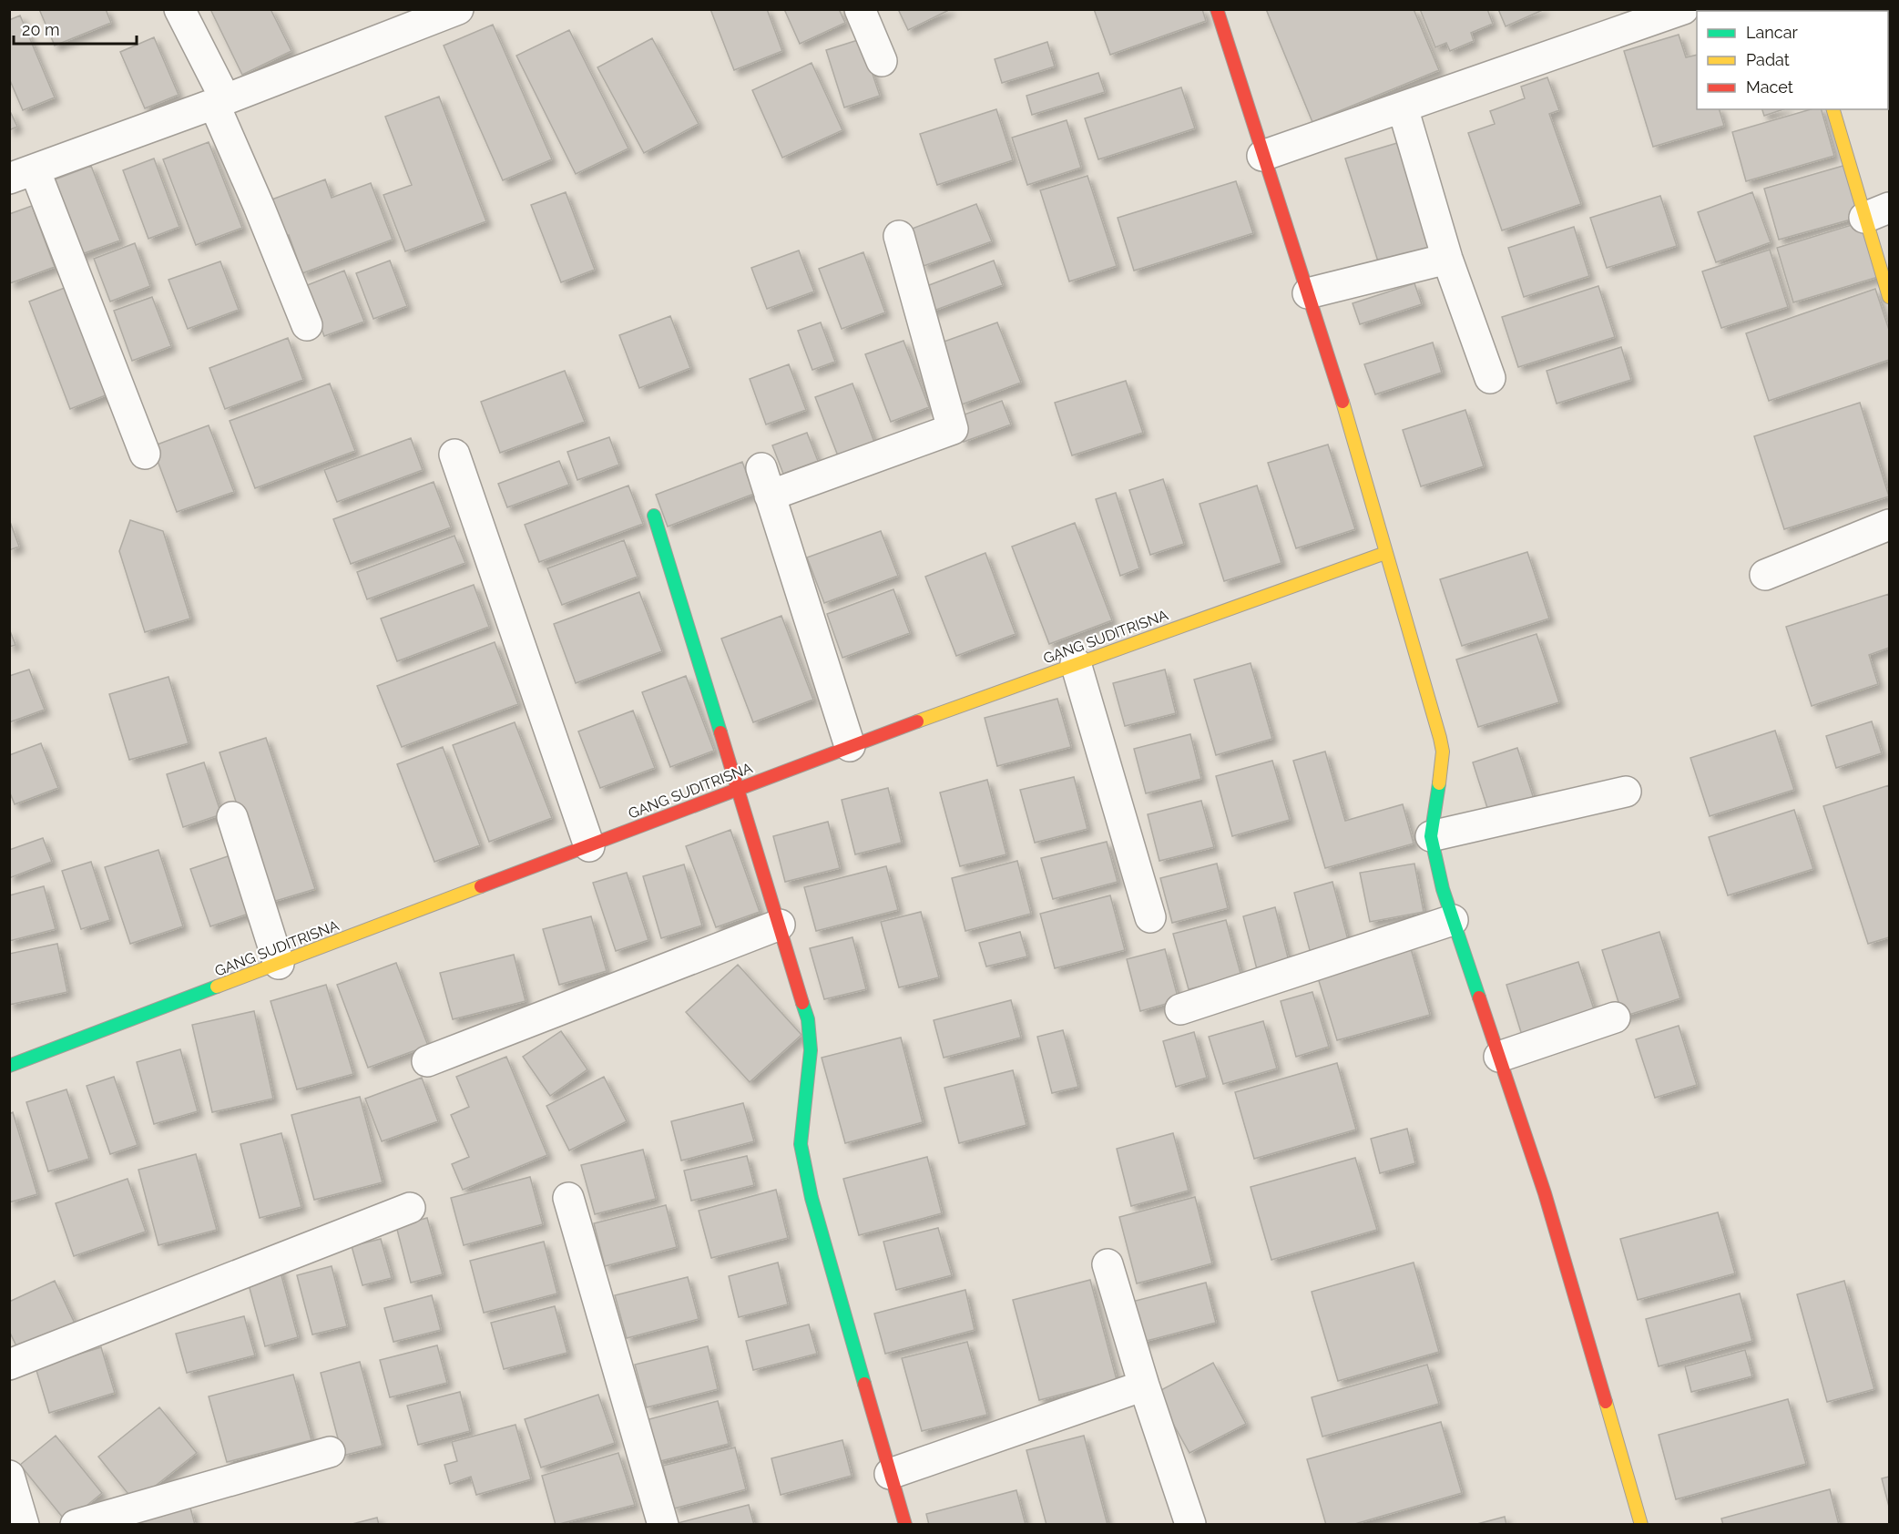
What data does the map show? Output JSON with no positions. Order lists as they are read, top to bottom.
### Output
{
  "streets": {
    "street": ["GANG SUDITRISNA"]
  },
  "legend": ["Lancar", "Padat", "Macet"],
  "scale_bar": "20 m"
}
